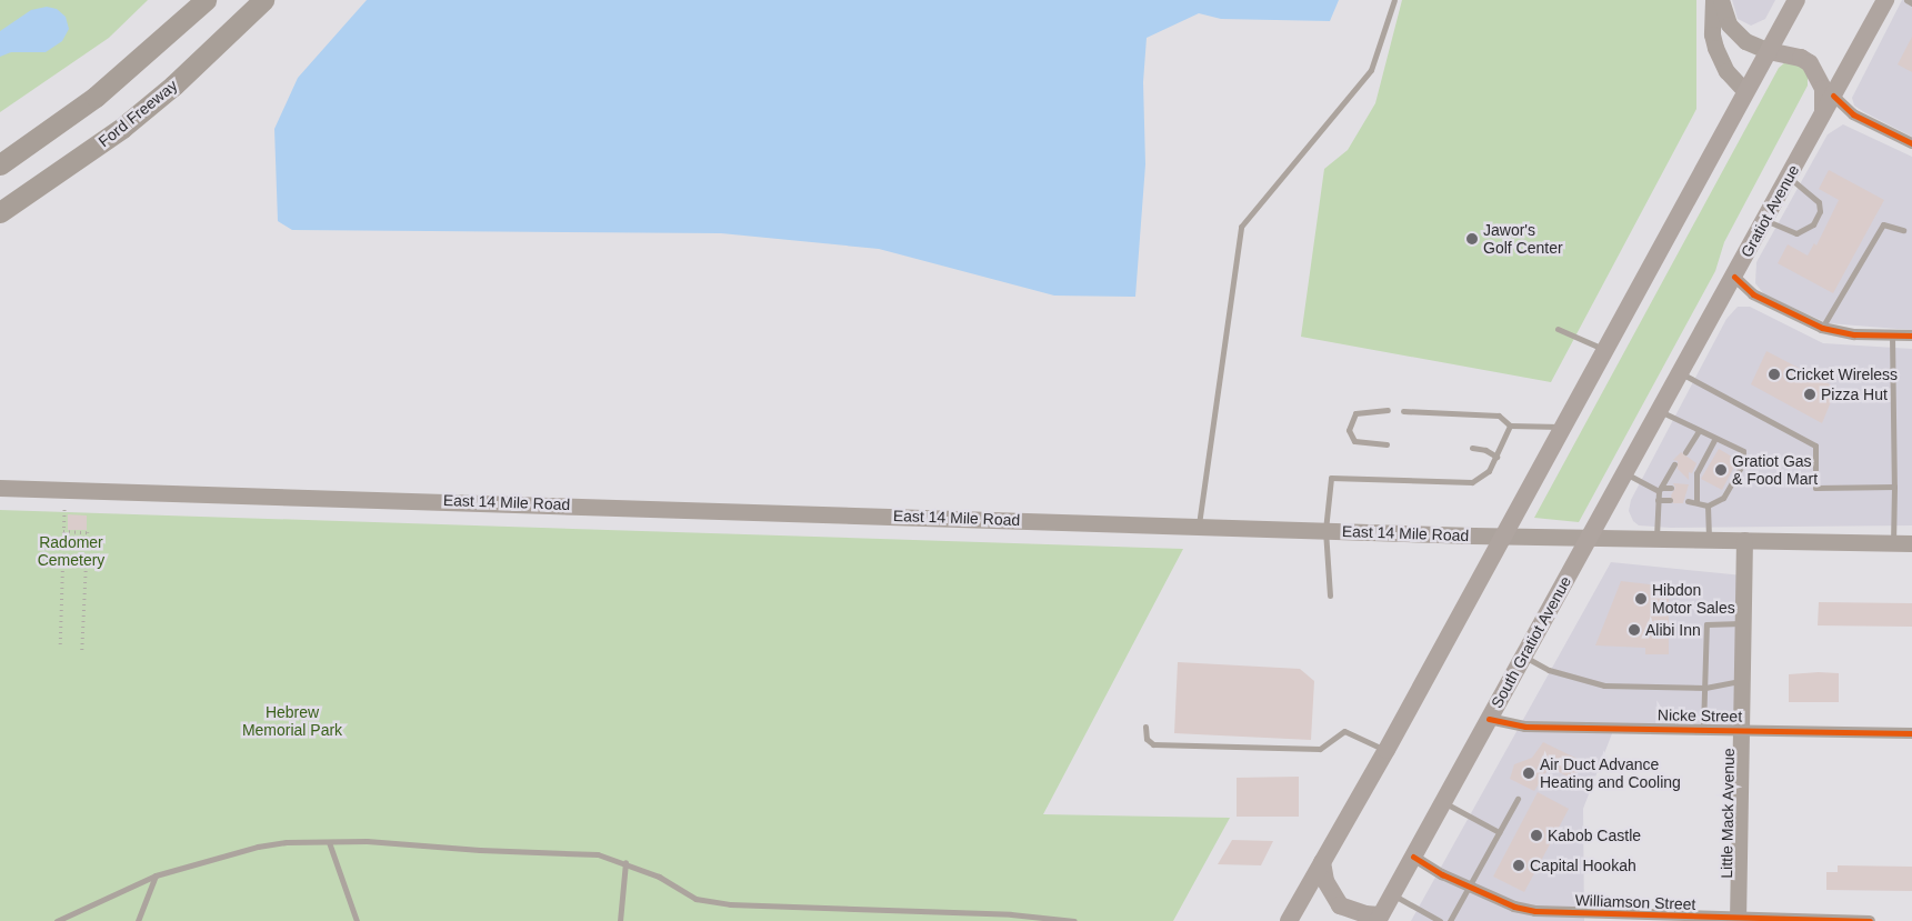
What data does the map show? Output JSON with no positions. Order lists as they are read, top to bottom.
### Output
{
  "streets": {
    "highway": ["Ford Freeway"],
    "main road": [
      "Gratiot Avenue",
      "East 14 Mile Road",
      "South Gratiot Avenue",
      "Little Mack Avenue"
    ],
    "street": ["Nicke Street", "Williamson Street"]
  },
  "crossings": [
    ["Gratiot Avenue", "East 14 Mile Road"],
    ["Gratiot Avenue", "South Gratiot Avenue"],
    ["East 14 Mile Road", "South Gratiot Avenue"],
    ["East 14 Mile Road", "Little Mack Avenue"],
    ["South Gratiot Avenue", "Nicke Street"],
    ["South Gratiot Avenue", "Williamson Street"],
    ["Nicke Street", "Little Mack Avenue"],
    ["Little Mack Avenue", "Williamson Street"]
  ],
  "parks": ["Radomer Cemetery", "Hebrew Memorial Park"],
  "places": [
    "Jawor's Golf Center",
    "Cricket Wireless",
    "Pizza Hut",
    "Gratiot Gas & Food Mart",
    "Hibdon Motor Sales",
    "Alibi Inn",
    "Air Duct Advance Heating and Cooling",
    "Kabob Castle",
    "Capital Hookah"
  ]
}
